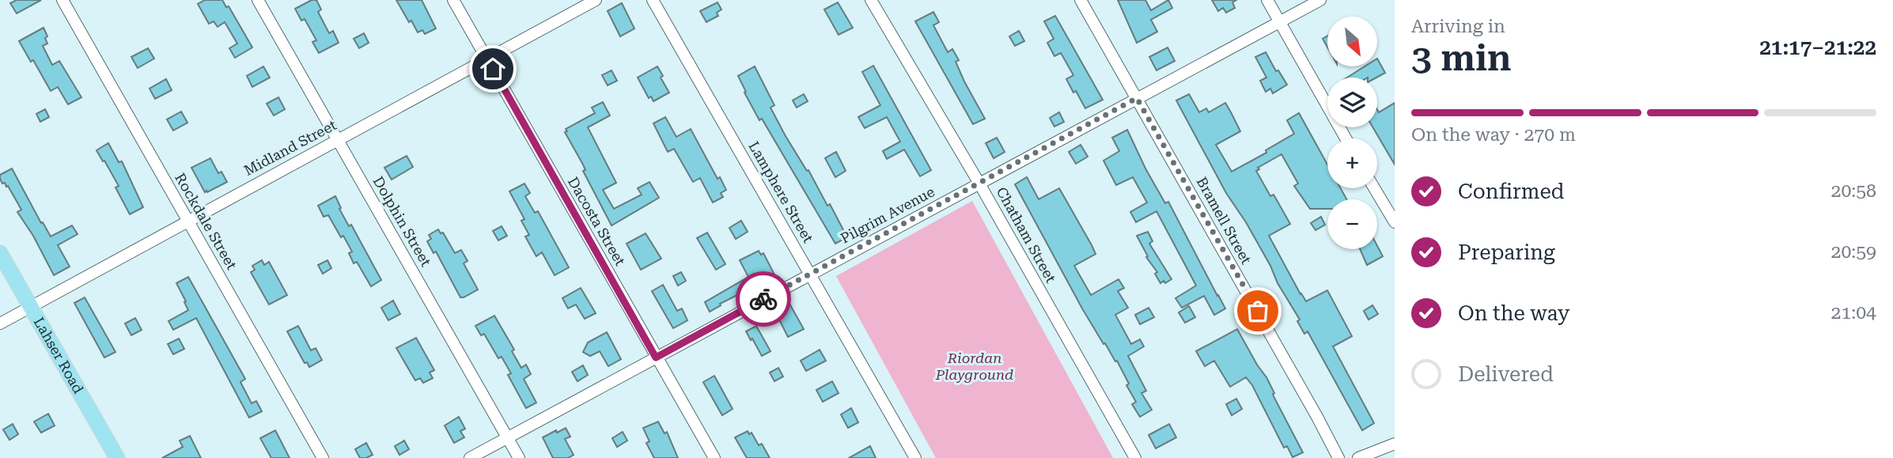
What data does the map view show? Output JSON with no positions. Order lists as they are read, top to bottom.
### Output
{
  "streets": {
    "main road": ["Lahser Road"],
    "street": [
      "Midland Street",
      "Lamphere Street",
      "Pilgrim Avenue",
      "Bramell Street",
      "Rockdale Street",
      "Dolphin Street",
      "Dacosta Street",
      "Chatham Street"
    ]
  },
  "crossings": [
    ["Midland Street", "Rockdale Street"],
    ["Midland Street", "Dolphin Street"],
    ["Midland Street", "Dacosta Street"],
    ["Midland Street", "Lahser Road"],
    ["Lamphere Street", "Pilgrim Avenue"],
    ["Pilgrim Avenue", "Bramell Street"],
    ["Pilgrim Avenue", "Dolphin Street"],
    ["Pilgrim Avenue", "Dacosta Street"],
    ["Pilgrim Avenue", "Chatham Street"]
  ],
  "parks": ["Riordan Playground"],
  "north": "bottom right",
  "page": {
    "heading": ["3 min", "Arriving in", "21:17–21:22"],
    "map_buttons": ["+", "−"],
    "bar": "On the way · 270 m",
    "list": [
      ["Confirmed", "20:58"],
      ["Preparing", "20:59"],
      ["On the way", "21:04"],
      "Delivered"
    ]
  }
}
